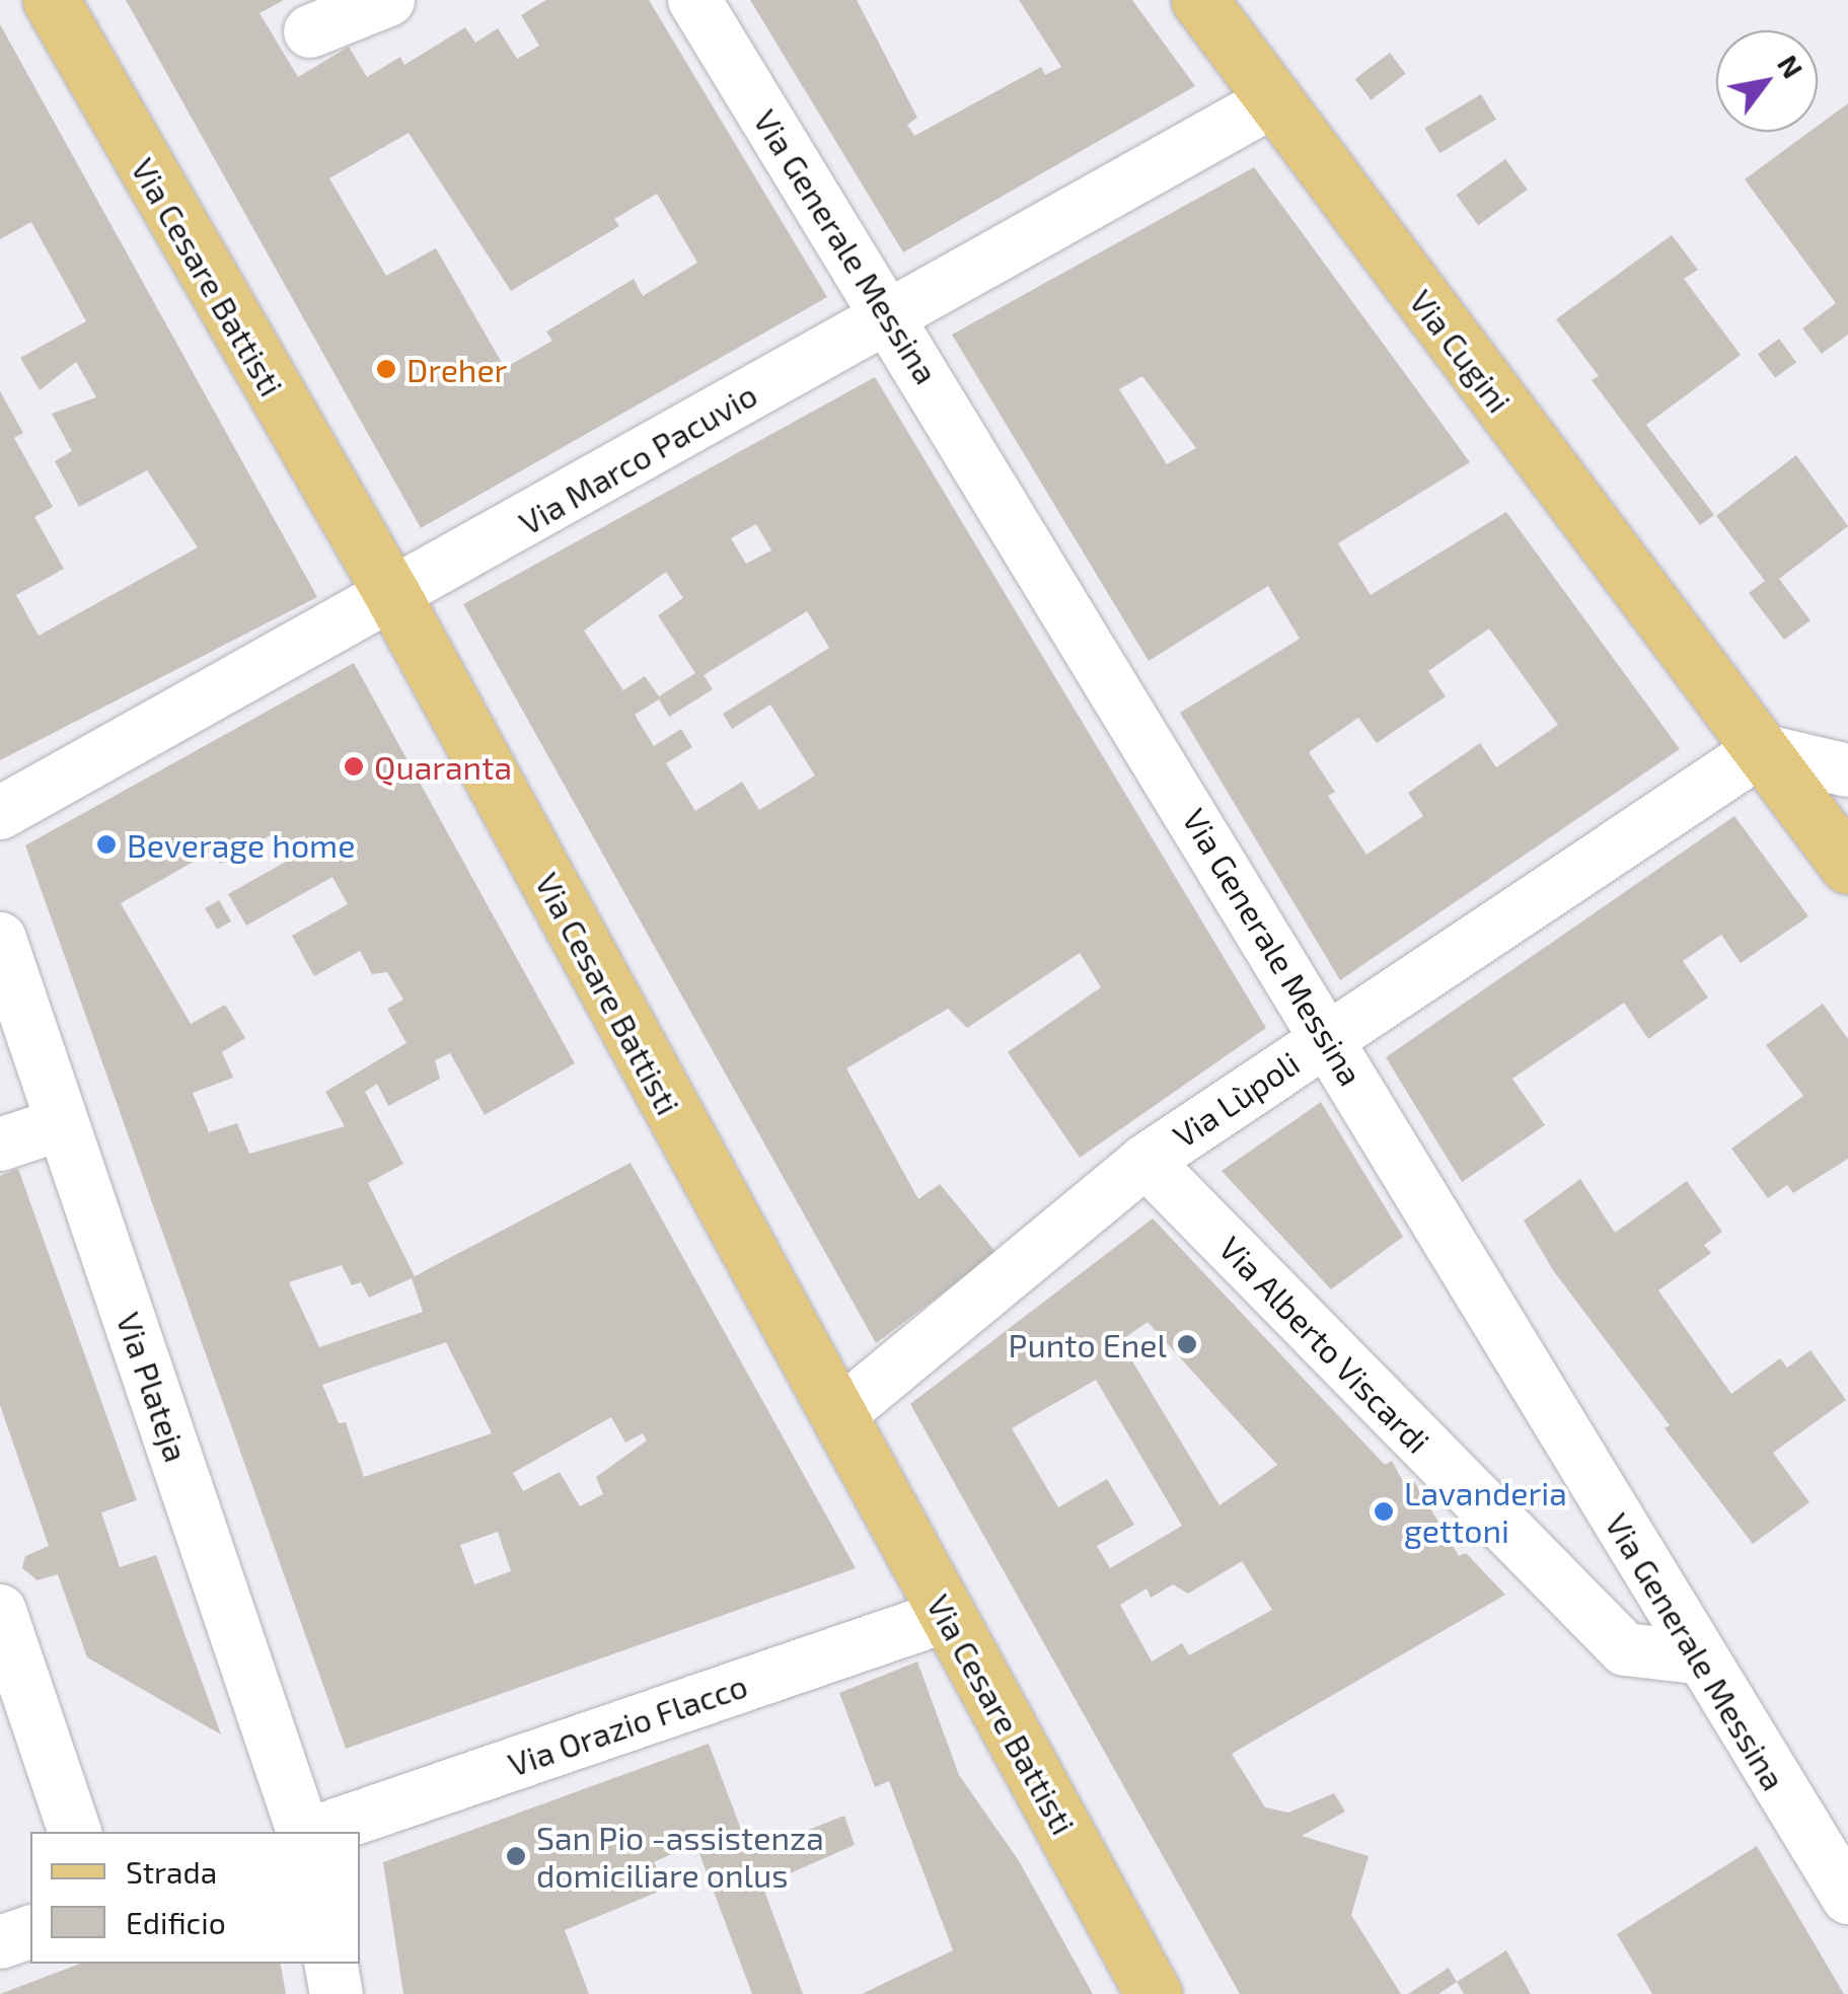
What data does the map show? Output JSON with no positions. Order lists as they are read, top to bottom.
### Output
{
  "streets": {
    "main road": ["Via Cesare Battisti", "Via Cugini"],
    "street": [
      "Via Generale Messina",
      "Via Marco Pacuvio",
      "Via Lùpoli",
      "Via Alberto Viscardi",
      "Via Plateja",
      "Via Orazio Flacco"
    ]
  },
  "crossings": [
    ["Via Generale Messina", "Via Marco Pacuvio"],
    ["Via Generale Messina", "Via Lùpoli"],
    ["Via Generale Messina", "Via Alberto Viscardi"],
    ["Via Cesare Battisti", "Via Marco Pacuvio"],
    ["Via Cesare Battisti", "Via Lùpoli"],
    ["Via Cesare Battisti", "Via Orazio Flacco"],
    ["Via Cugini", "Via Marco Pacuvio"],
    ["Via Cugini", "Via Lùpoli"],
    ["Via Lùpoli", "Via Alberto Viscardi"]
  ],
  "places": [
    "Dreher",
    "Quaranta",
    "Beverage home",
    "Punto Enel",
    "Lavanderia gettoni",
    "San Pio -assistenza domiciliare onlus"
  ],
  "legend": ["Strada", "Edificio"],
  "north": "top right"
}
